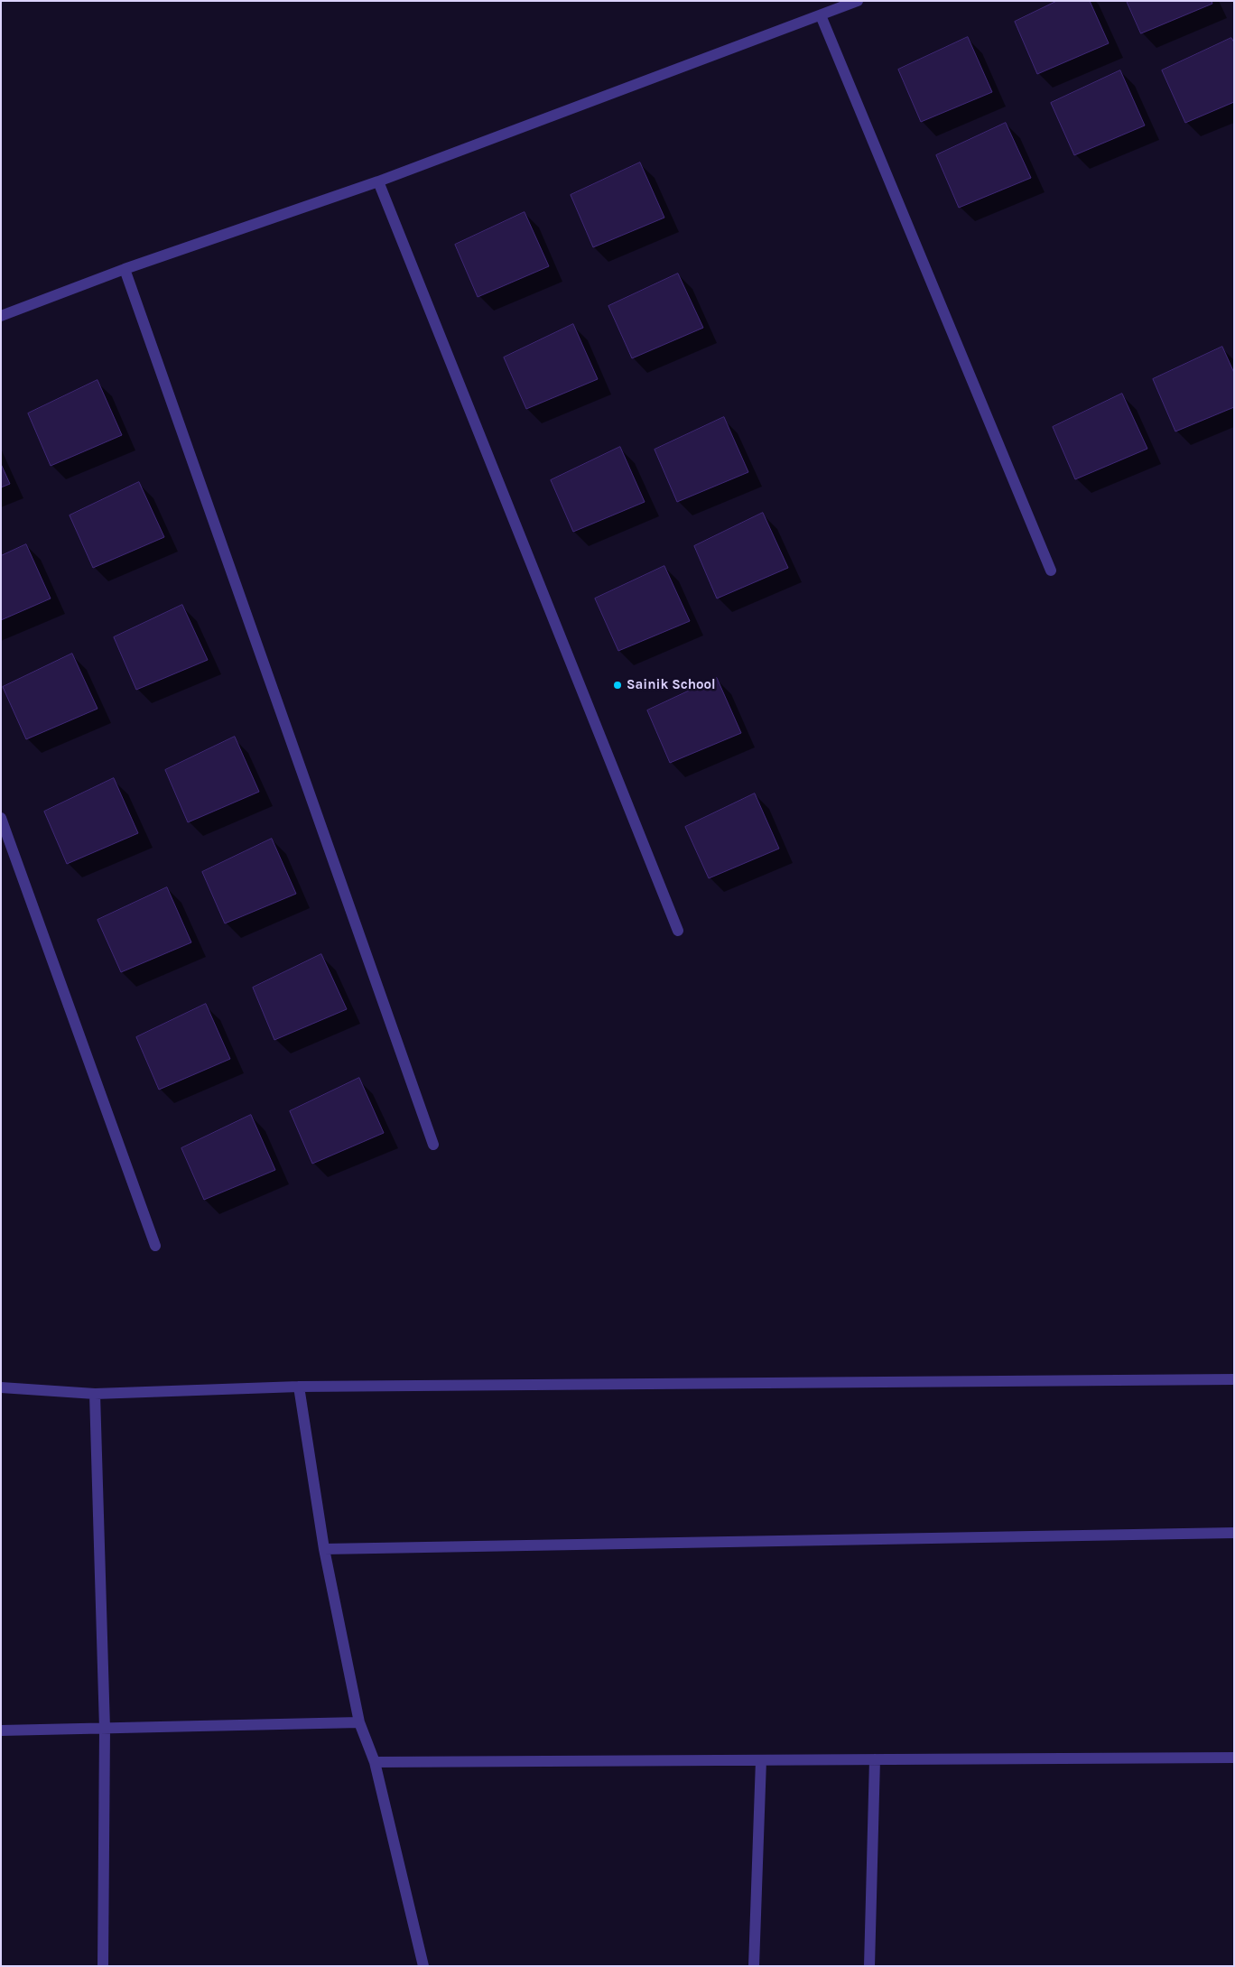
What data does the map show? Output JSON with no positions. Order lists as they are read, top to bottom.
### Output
{
  "places": ["Sainik School"]
}
